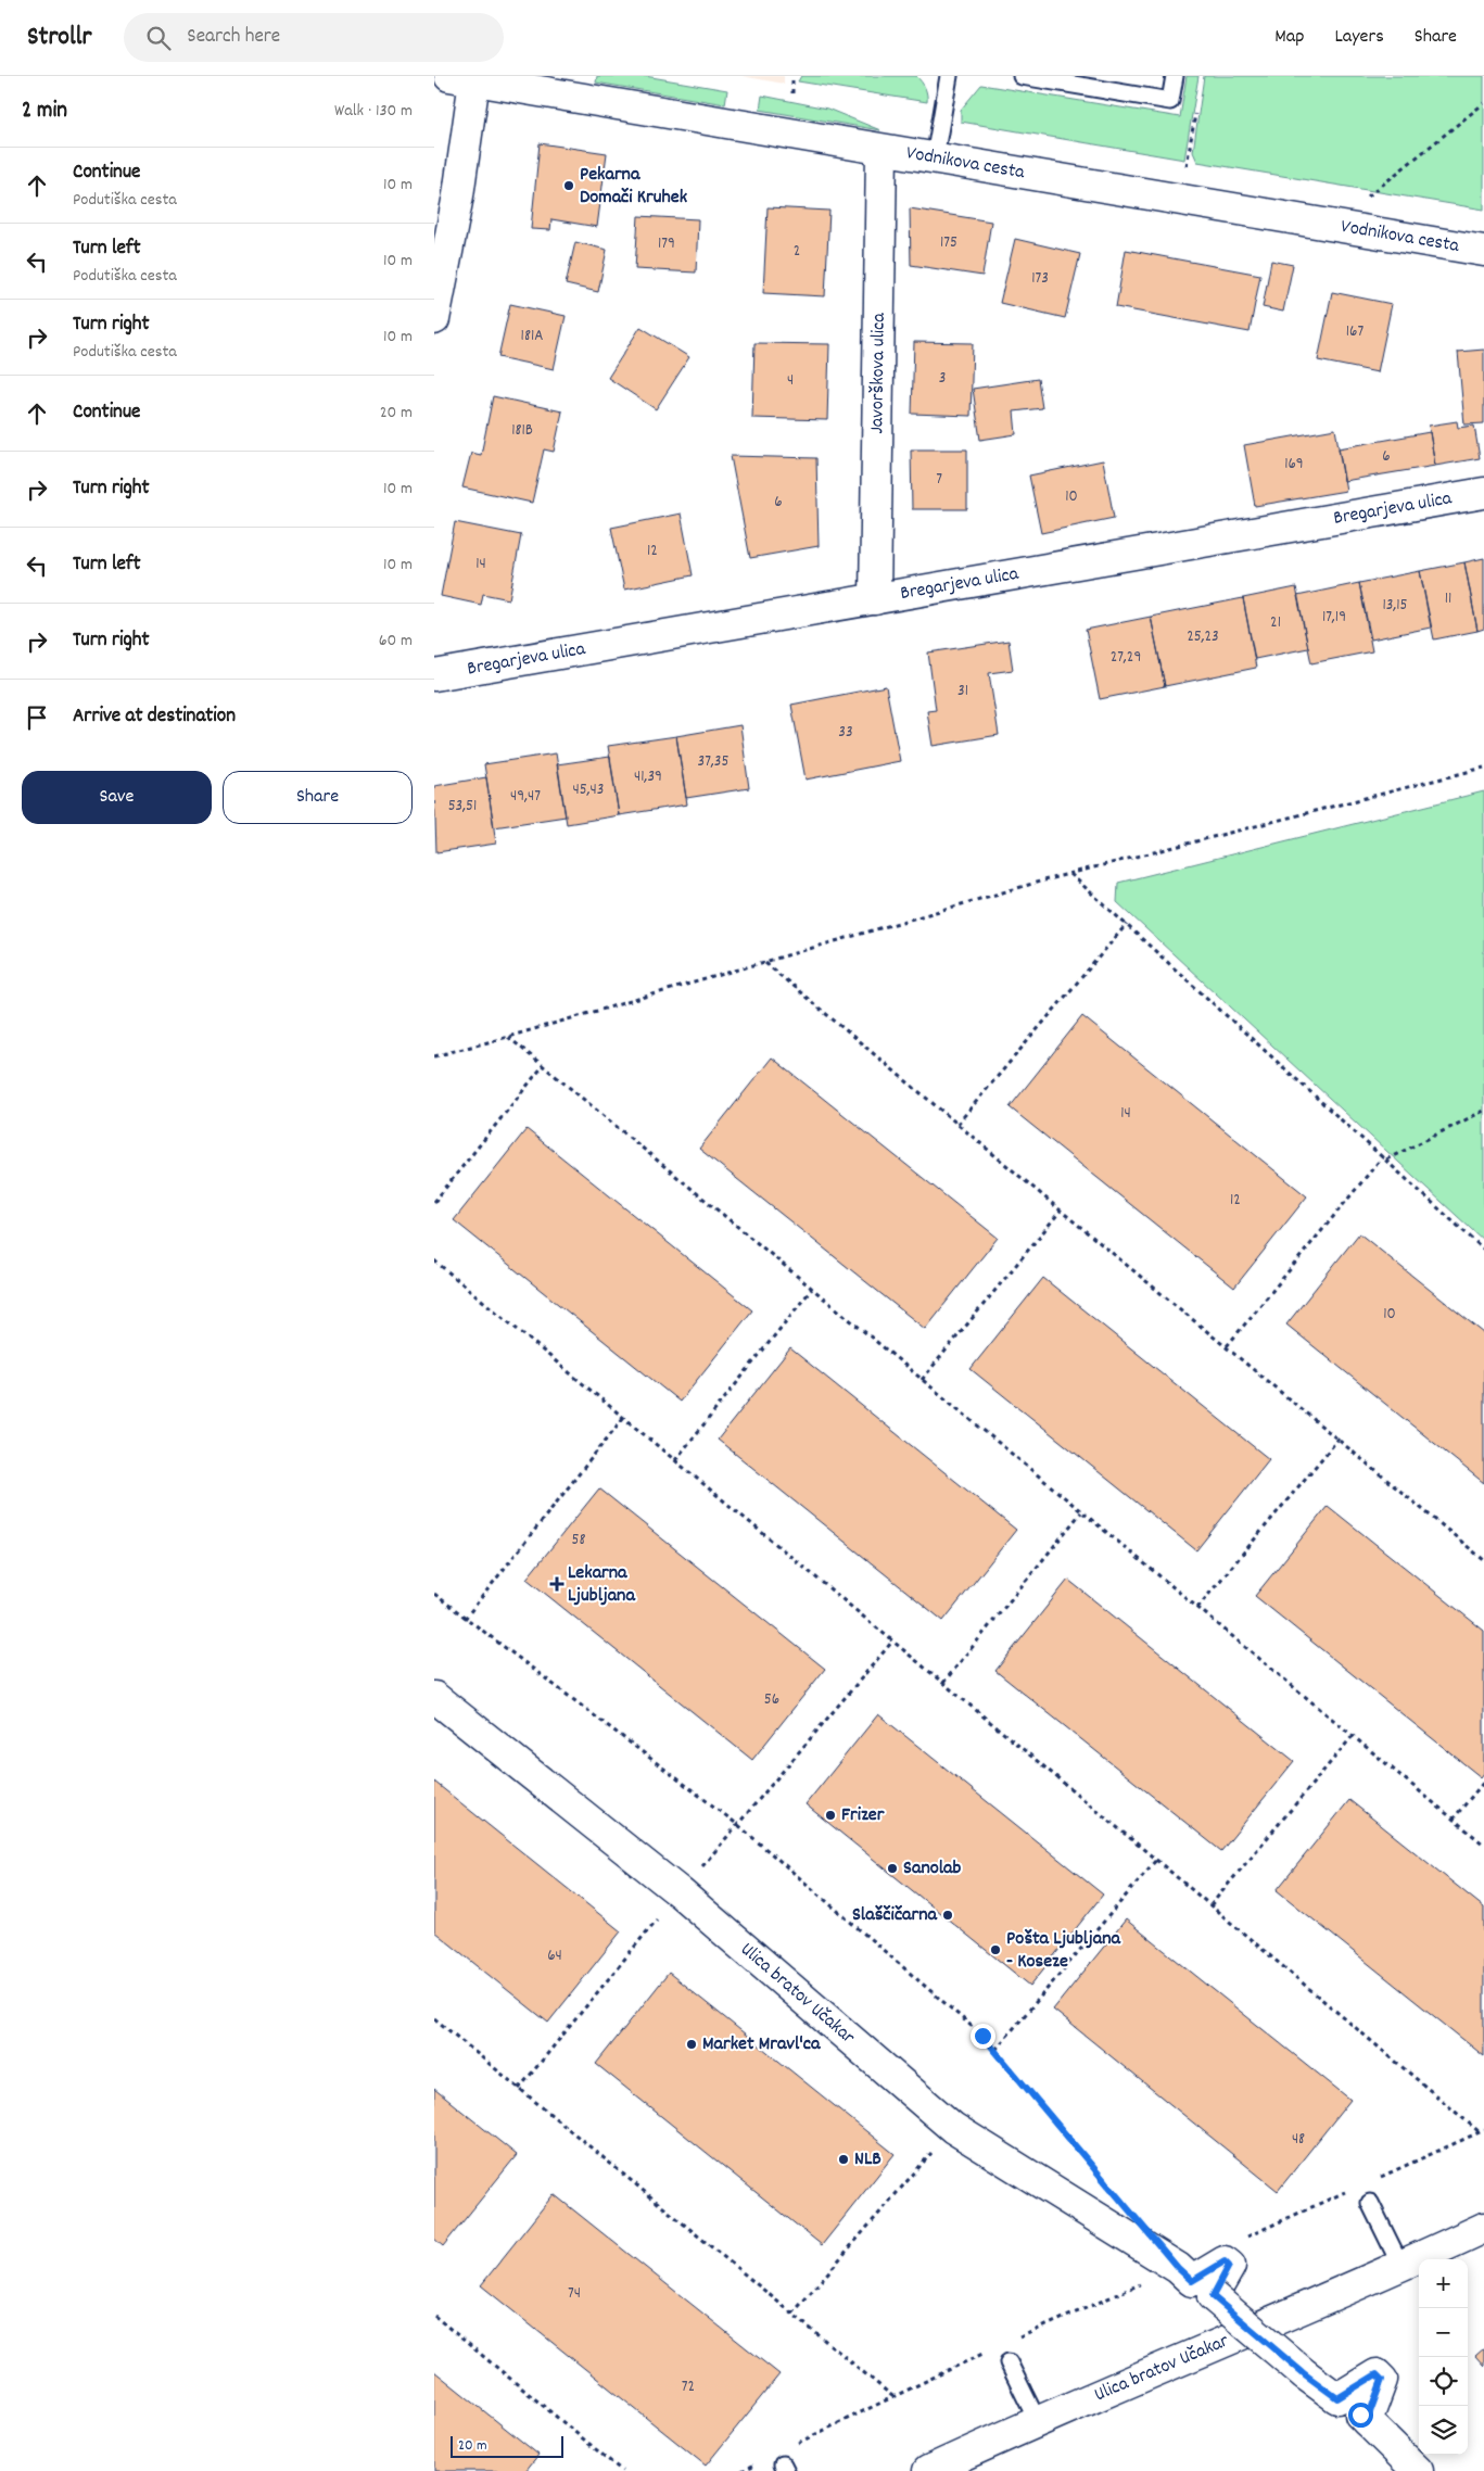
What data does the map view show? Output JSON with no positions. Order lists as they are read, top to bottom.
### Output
{
  "streets": {
    "street": [
      "Vodnikova cesta",
      "Javorškova ulica",
      "Bregarjeva ulica",
      "Ulica bratov Učakar"
    ]
  },
  "crossings": [
    ["Vodnikova cesta", "Javorškova ulica"],
    ["Javorškova ulica", "Bregarjeva ulica"]
  ],
  "places": {
    "other": [
      "Pekarna Domači Kruhek",
      "Frizer",
      "Sanolab",
      "Slaščičarna",
      "Pošta Ljubljana - Koseze",
      "Market Mravl'ca",
      "NLB"
    ],
    "health": ["Lekarna Ljubljana"]
  },
  "house_numbers": [
    "175",
    "179",
    "2",
    "173",
    "167",
    "181A",
    "3",
    "4",
    "181B",
    "6",
    "169",
    "7",
    "10",
    "6",
    "12",
    "14",
    "11",
    "13,15",
    "17,19",
    "21",
    "25,23",
    "27,29",
    "31",
    "33",
    "37,35",
    "41,39",
    "45,43",
    "49,47",
    "53,51",
    "14",
    "12",
    "10",
    "58",
    "56",
    "64",
    "48",
    "74",
    "72"
  ],
  "scale_bar": "20 m",
  "page": {
    "header": "Strollr",
    "search": "Search here",
    "nav": ["Map", "Layers", "Share"],
    "heading": ["2 min", "Walk · 130 m"],
    "list": [
      ["Continue", "Podutiška cesta", "10 m"],
      ["Turn left", "Podutiška cesta", "10 m"],
      ["Turn right", "Podutiška cesta", "10 m"],
      ["Continue", "20 m"],
      ["Turn right", "10 m"],
      ["Turn left", "10 m"],
      ["Turn right", "60 m"],
      "Arrive at destination"
    ],
    "buttons": ["Save", "Share"],
    "map_buttons": ["+", "−"],
    "scale": "20 m"
  }
}
